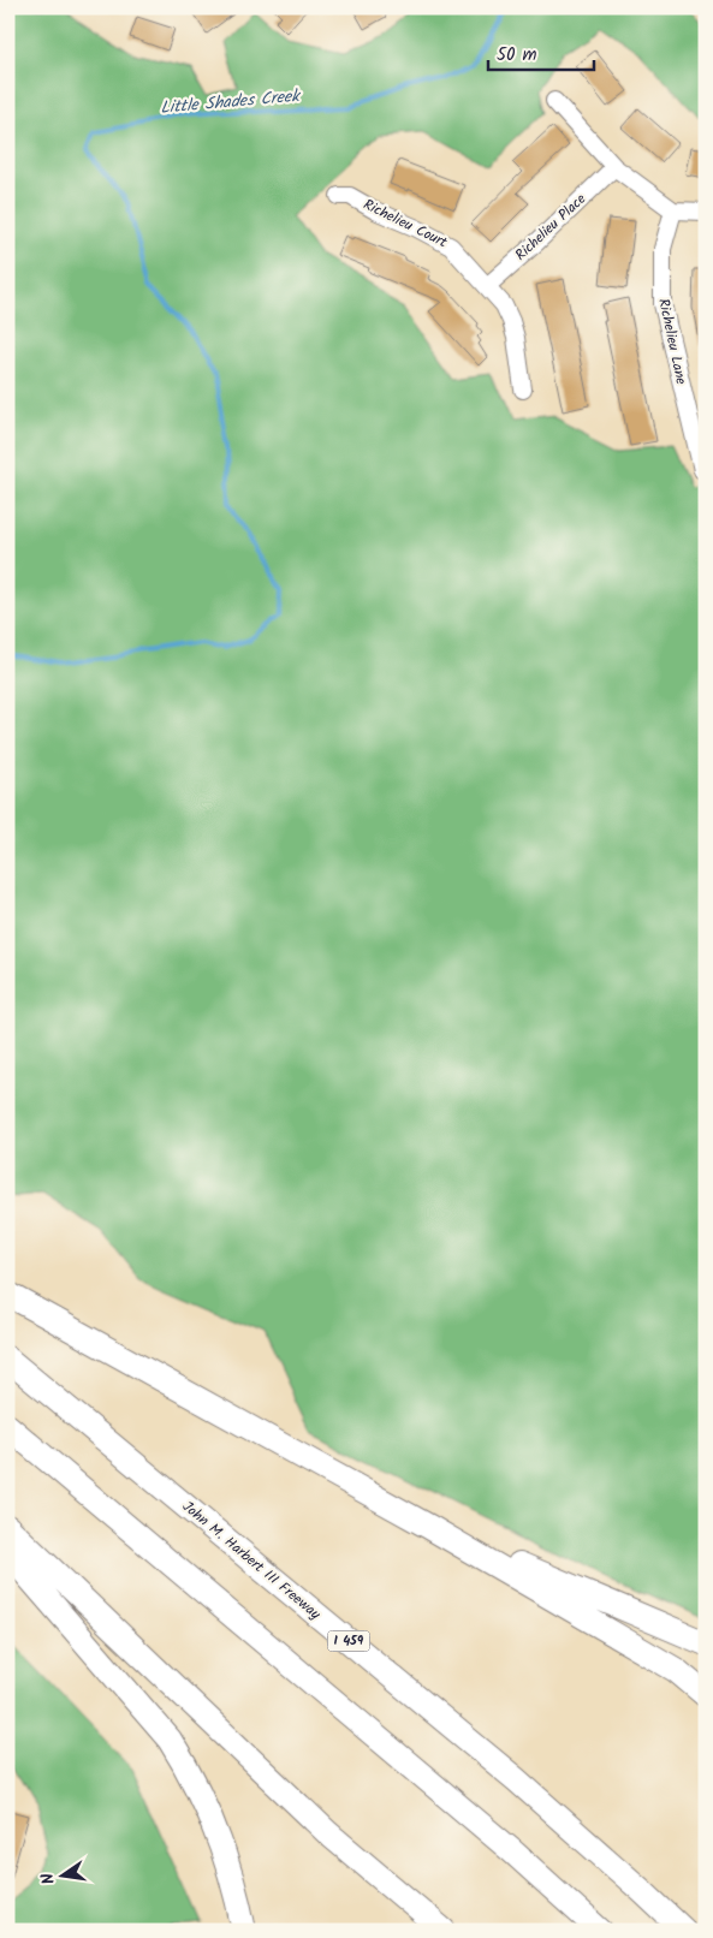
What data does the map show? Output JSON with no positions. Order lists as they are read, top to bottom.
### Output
{
  "streets": {
    "highway": ["John M. Harbert III Freeway", "I 459"],
    "street": ["Richelieu Court", "Richelieu Place", "Richelieu Lane"]
  },
  "crossings": [
    ["Richelieu Court", "Richelieu Place"]
  ],
  "water": ["Little Shades Creek"],
  "scale_bar": "50 m",
  "north": "left"
}
